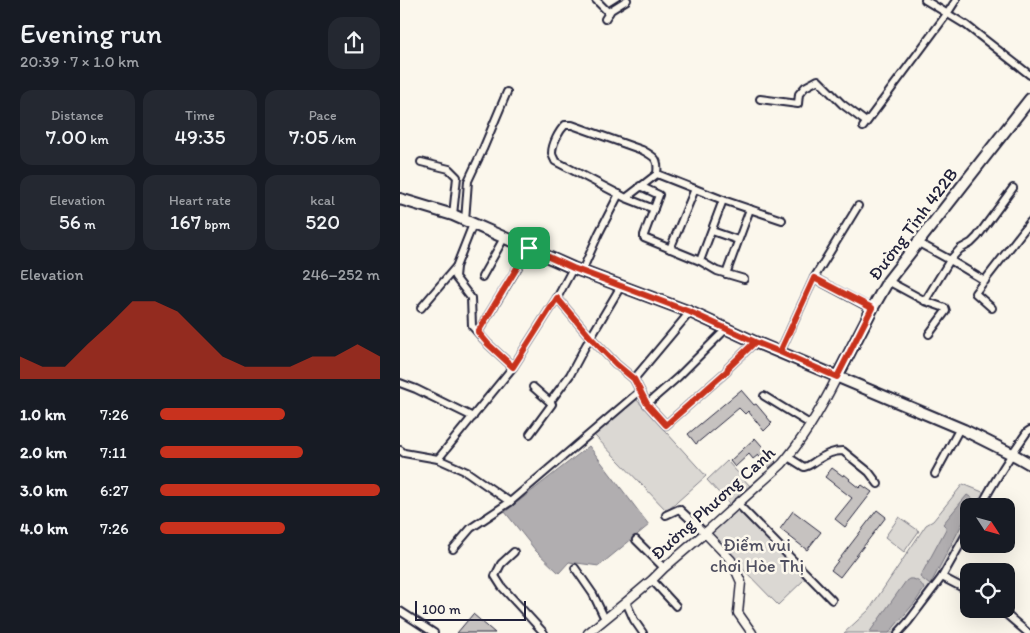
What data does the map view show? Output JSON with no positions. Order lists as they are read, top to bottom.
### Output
{
  "streets": {
    "main road": ["Đường Tỉnh 422B"],
    "street": ["Đường Phương Canh"]
  },
  "crossings": [
    ["Đường Tỉnh 422B", "Đường Phương Canh"]
  ],
  "parks": ["Điểm vui chơi Hòe Thị"],
  "scale_bar": "100 m",
  "north": "bottom right",
  "page": {
    "heading": ["Evening run", "20:39 · 7 × 1.0 km"],
    "stats": [
      ["Distance", "7.00 km"],
      ["Time", "49:35"],
      ["Pace", "7:05 /km"],
      ["Elevation", "56 m"],
      ["Heart rate", "167 bpm"],
      ["kcal", "520"]
    ],
    "chart": ["Elevation", "246–252 m"],
    "list": [
      {
        "name": "1.0 km",
        "note": "7:26"
      },
      {
        "name": "2.0 km",
        "note": "7:11"
      },
      {
        "name": "3.0 km",
        "note": "6:27"
      },
      {
        "name": "4.0 km",
        "note": "7:26"
      }
    ],
    "scale": "100 m"
  }
}
